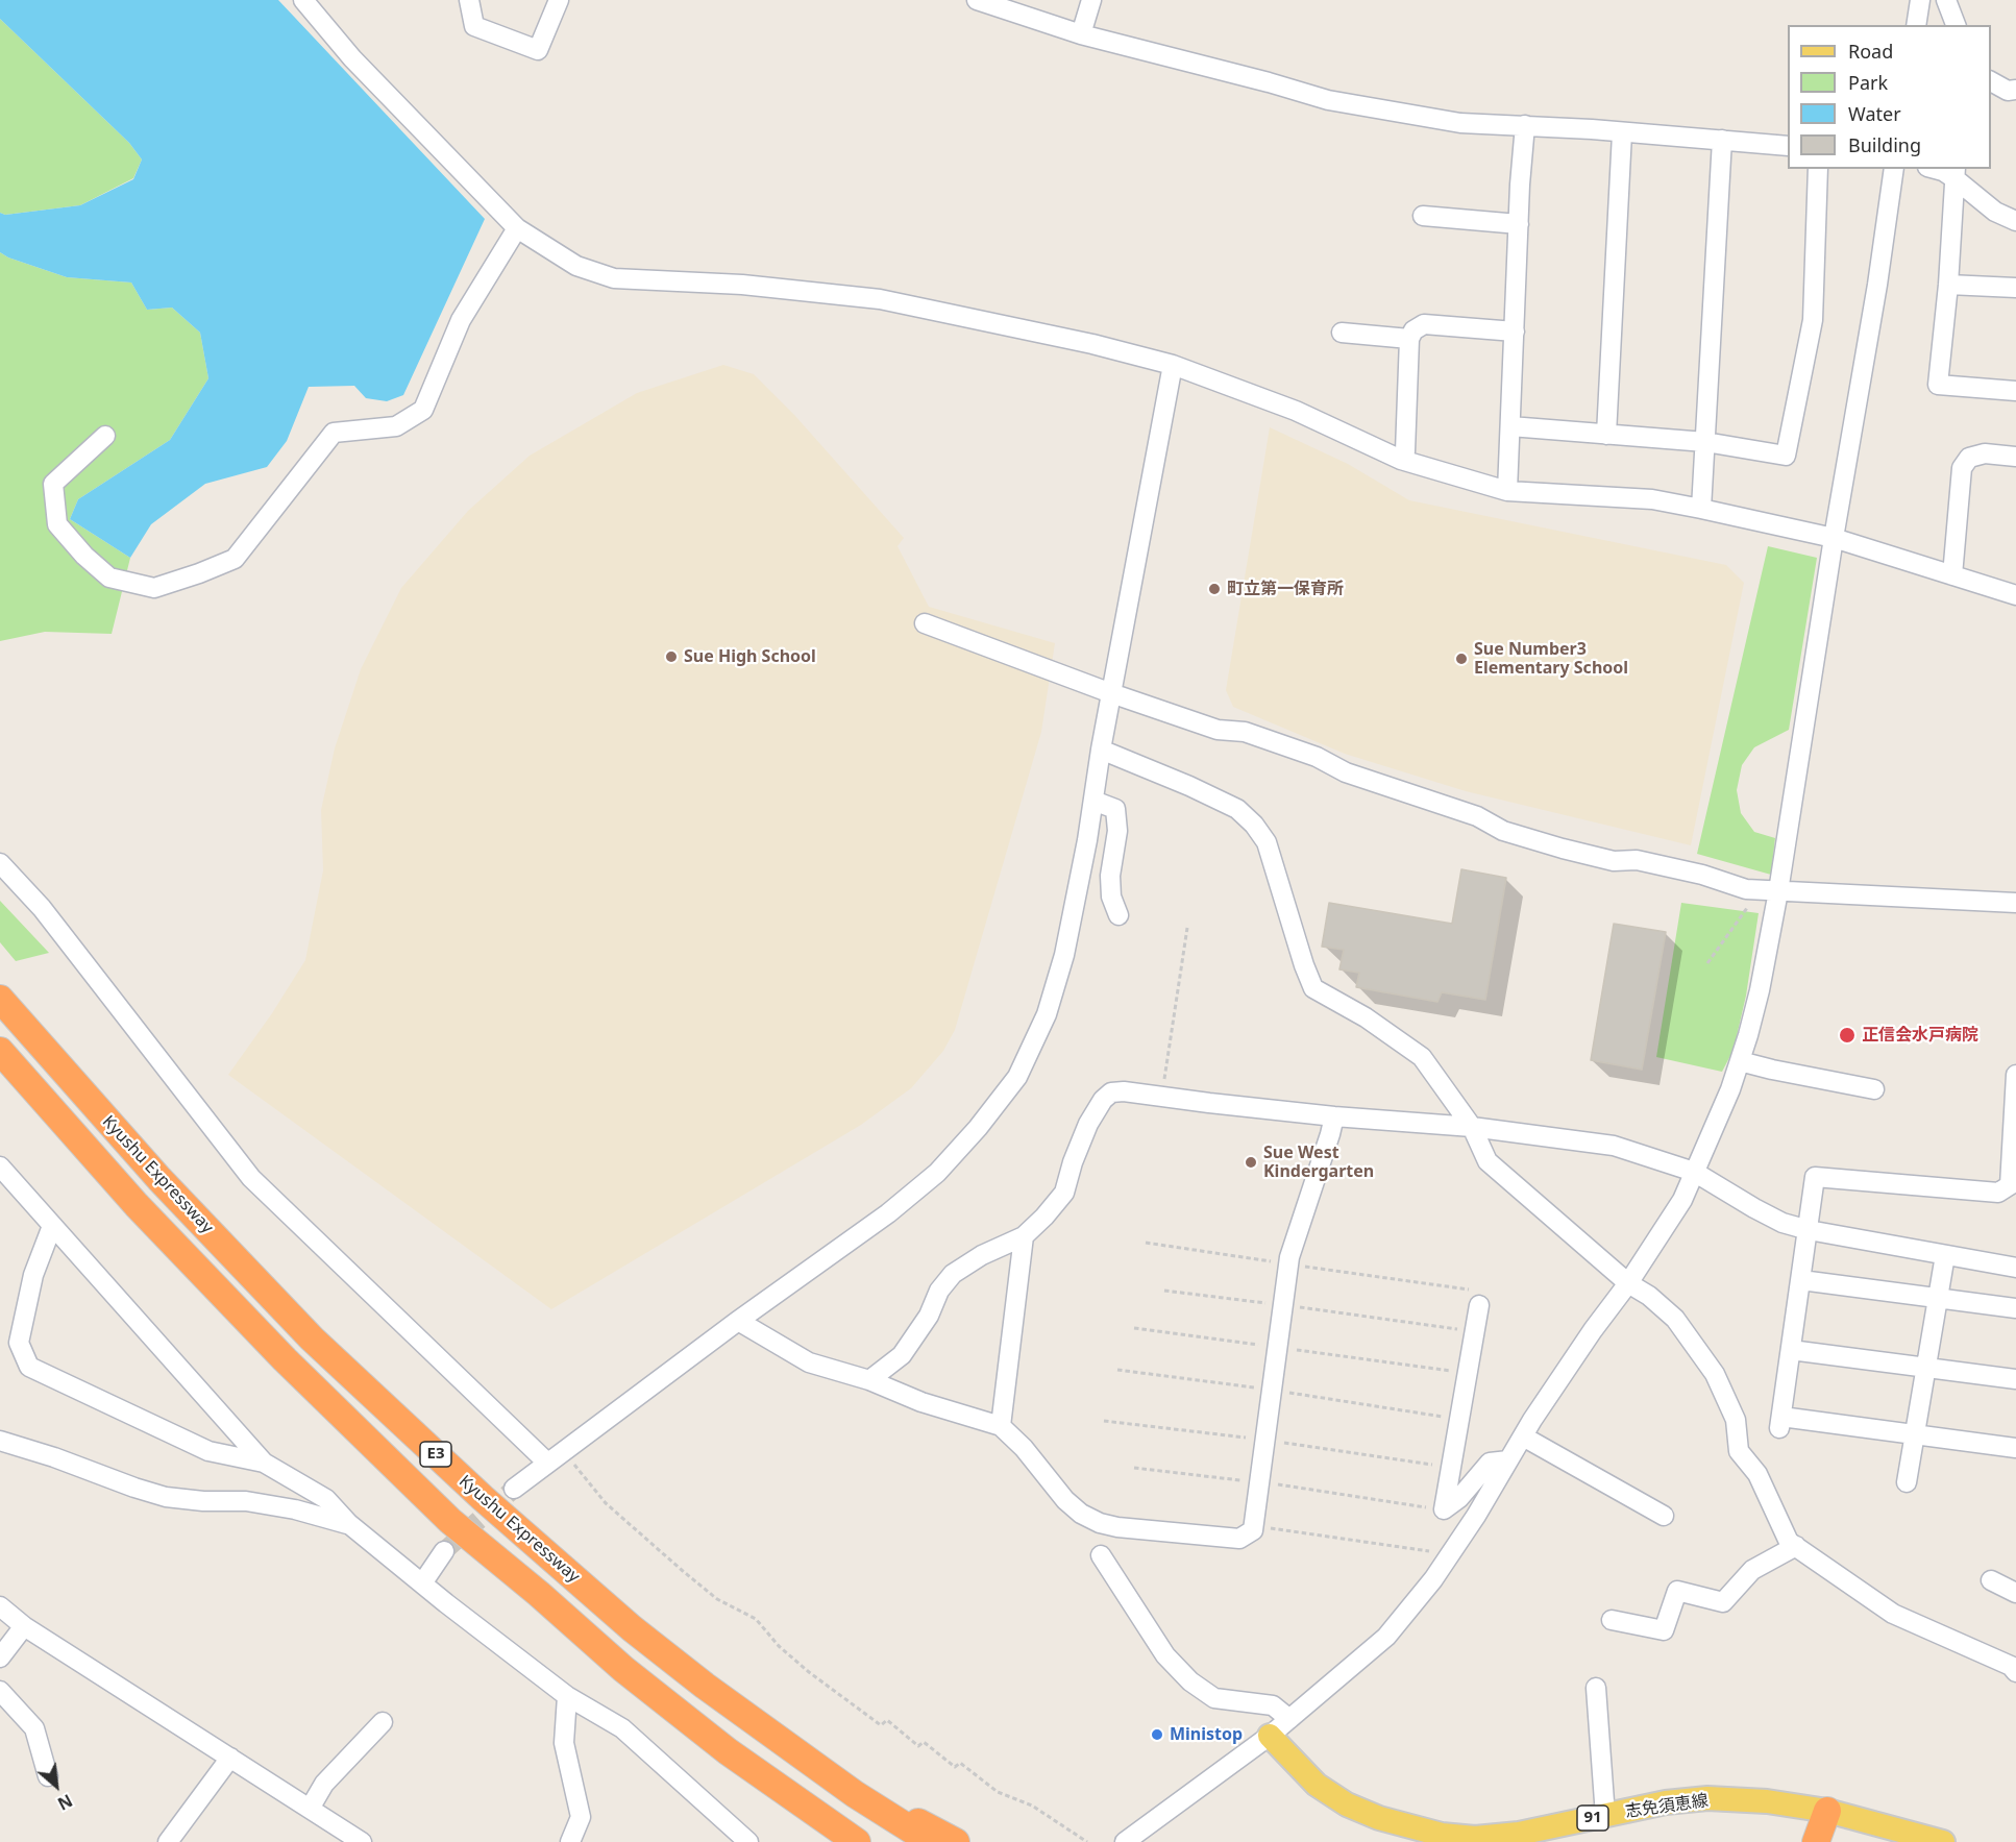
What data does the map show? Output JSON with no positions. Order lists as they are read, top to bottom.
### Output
{
  "streets": {
    "highway": ["Kyushu Expressway", "E3"],
    "main road": ["志免須恵線", "91"]
  },
  "places": [
    "町立第一保育所",
    "Sue High School",
    "Sue Number3 Elementary School",
    "正信会水戸病院",
    "Sue West Kindergarten",
    "Ministop"
  ],
  "legend": [
    "Road",
    "Park",
    "Water",
    "Building"
  ],
  "north": "bottom right"
}
